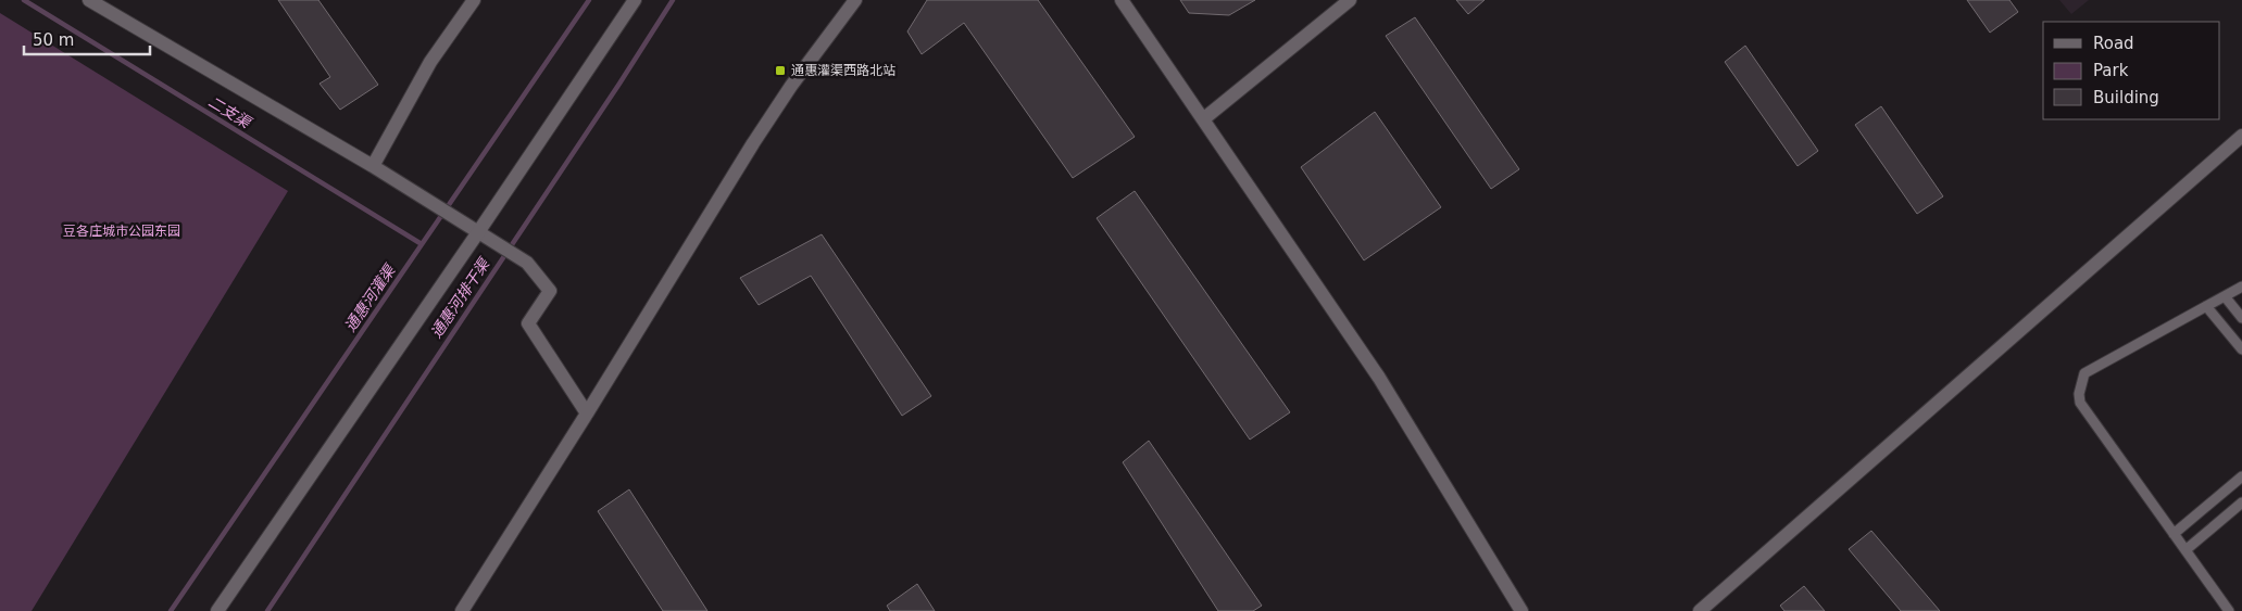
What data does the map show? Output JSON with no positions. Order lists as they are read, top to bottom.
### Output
{
  "water": ["二支渠", "通惠河灌渠", "通惠河排干渠"],
  "parks": ["豆各庄城市公园东园"],
  "places": {
    "transit": ["通惠灌渠西路北站"]
  },
  "legend": ["Road", "Park", "Building"],
  "scale_bar": "50 m"
}
